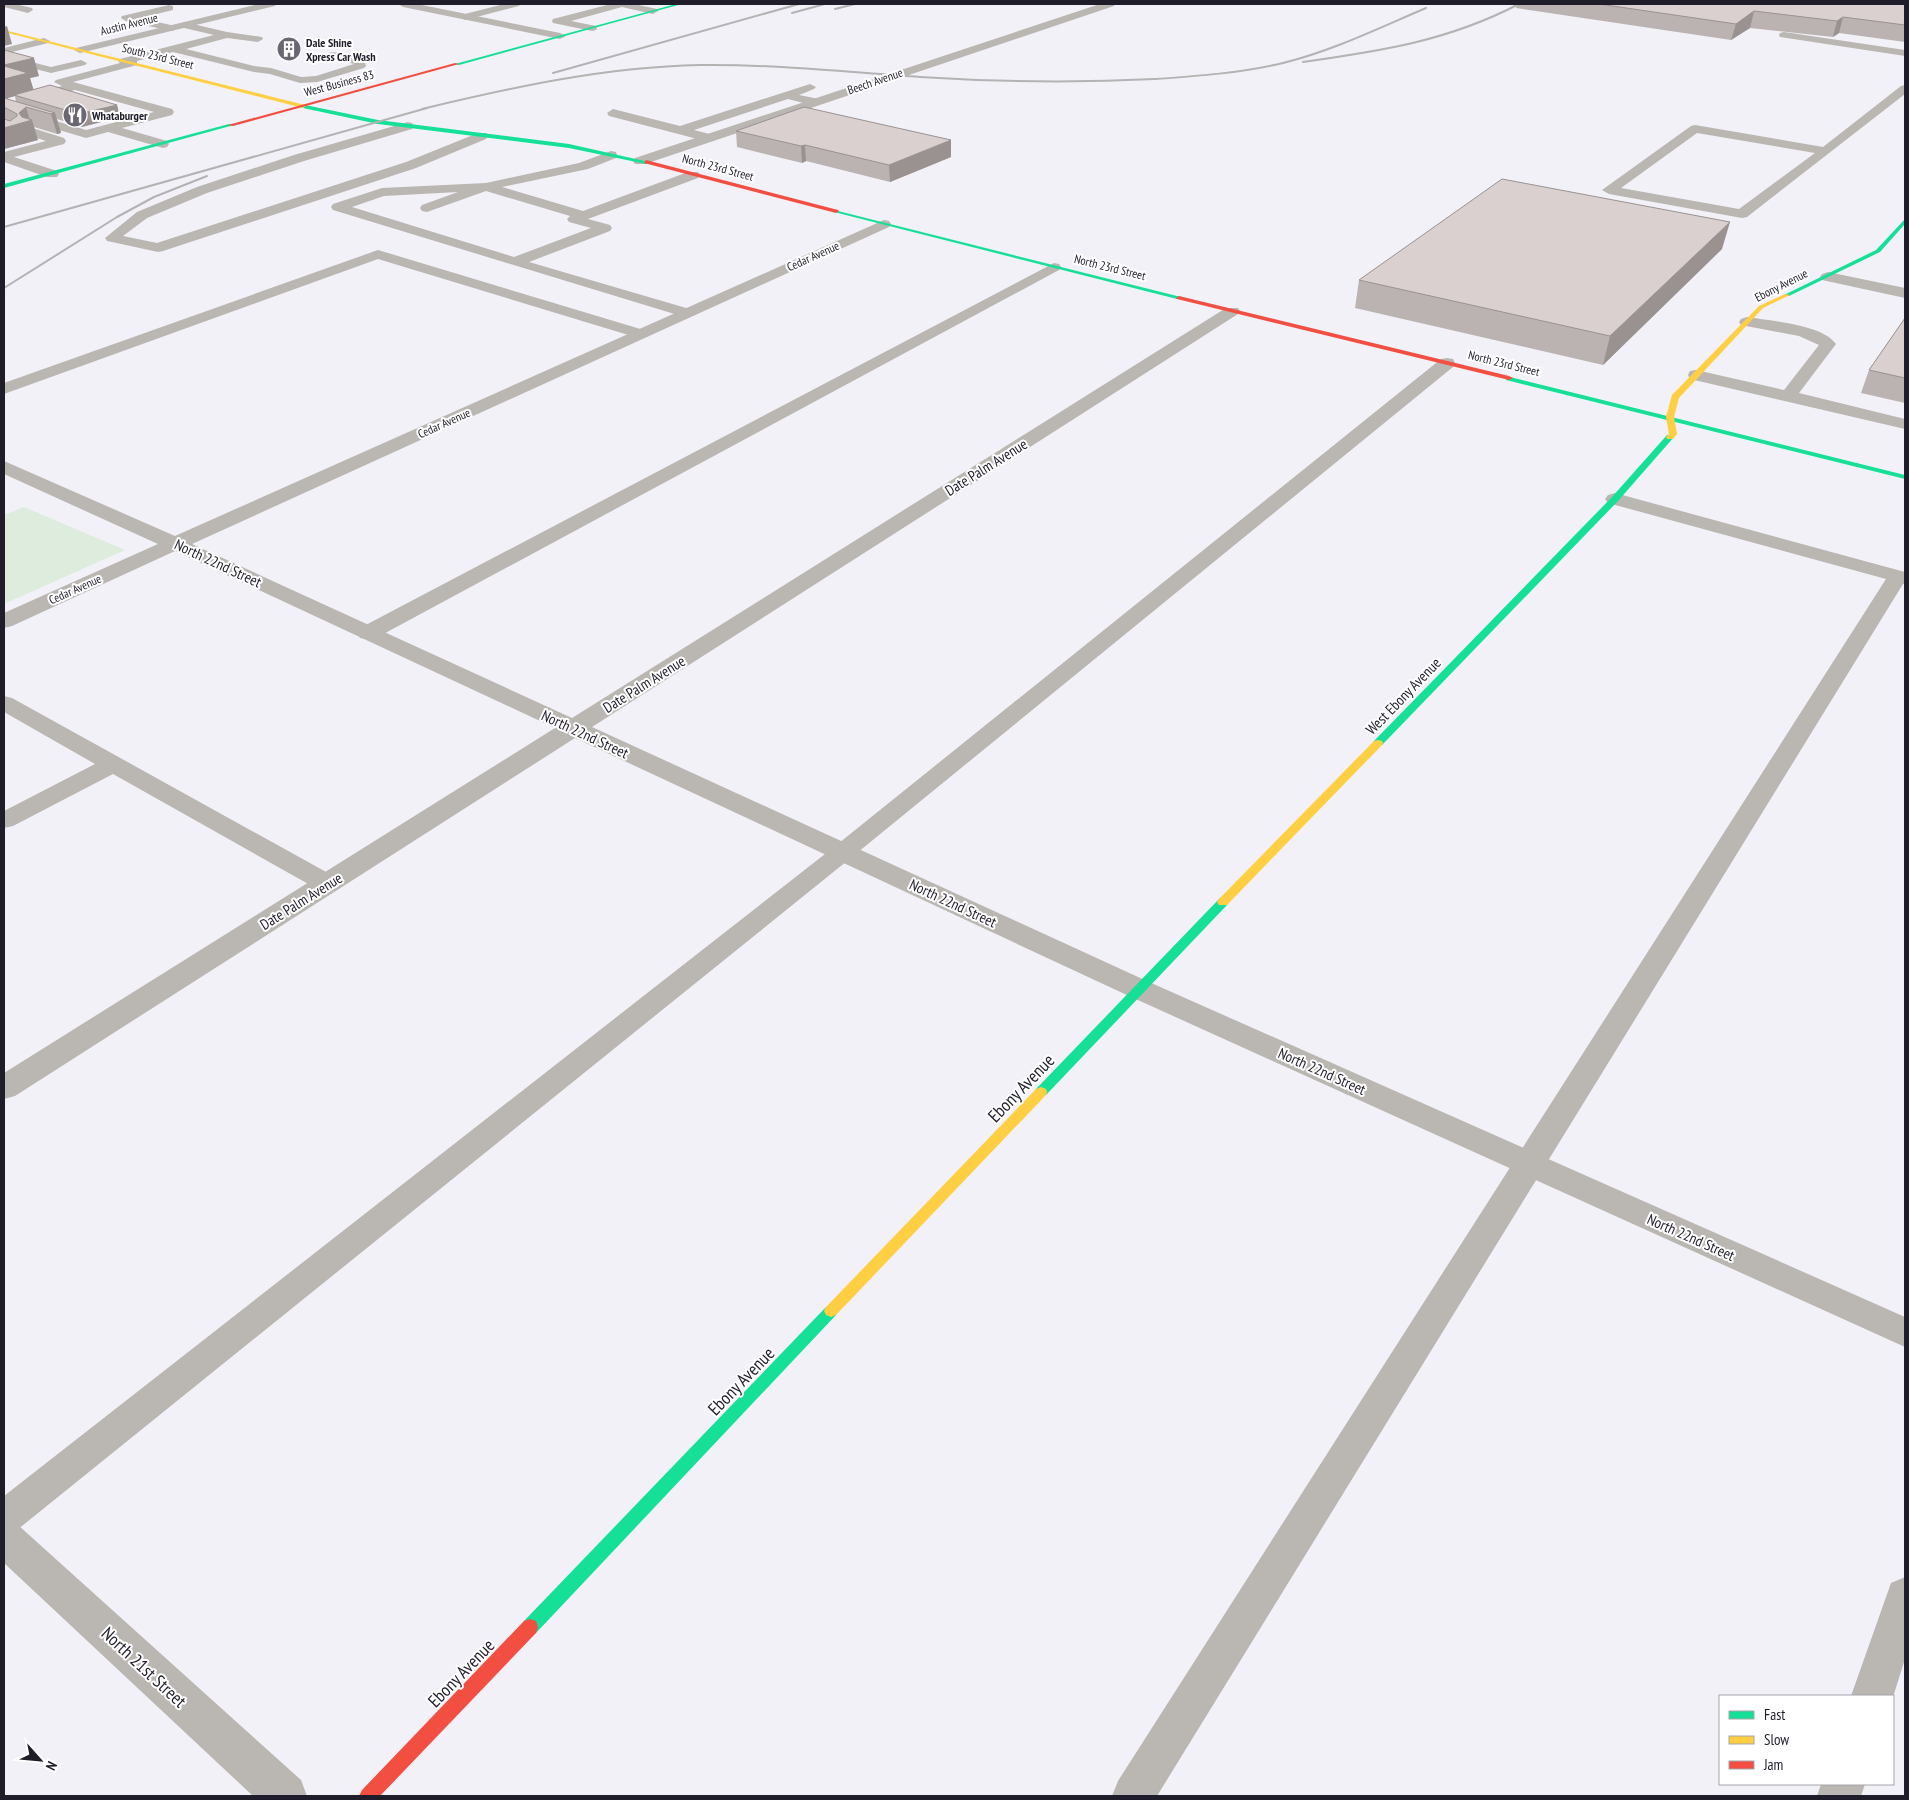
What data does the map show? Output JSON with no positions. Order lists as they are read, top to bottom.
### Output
{
  "streets": {
    "main road": [
      "South 23rd Street",
      "West Business 83",
      "North 23rd Street",
      "Ebony Avenue",
      "West Ebony Avenue"
    ],
    "street": [
      "Austin Avenue",
      "Beech Avenue",
      "Cedar Avenue",
      "Date Palm Avenue",
      "North 22nd Street",
      "North 21st Street"
    ]
  },
  "crossings": [
    ["Austin Avenue", "South 23rd Street"],
    ["South 23rd Street", "West Business 83"],
    ["South 23rd Street", "North 23rd Street"],
    ["Beech Avenue", "North 23rd Street"],
    ["West Business 83", "North 23rd Street"],
    ["North 23rd Street", "Cedar Avenue"],
    ["North 23rd Street", "Ebony Avenue"],
    ["North 23rd Street", "Date Palm Avenue"],
    ["North 23rd Street", "West Ebony Avenue"],
    ["Cedar Avenue", "North 22nd Street"],
    ["Ebony Avenue", "North 22nd Street"],
    ["Ebony Avenue", "West Ebony Avenue"],
    ["Date Palm Avenue", "North 22nd Street"],
    ["North 22nd Street", "West Ebony Avenue"]
  ],
  "places": {
    "building": ["Dale Shine Xpress Car Wash"],
    "restaurant": ["Whataburger"]
  },
  "legend": ["Fast", "Slow", "Jam"],
  "north": "bottom right"
}
